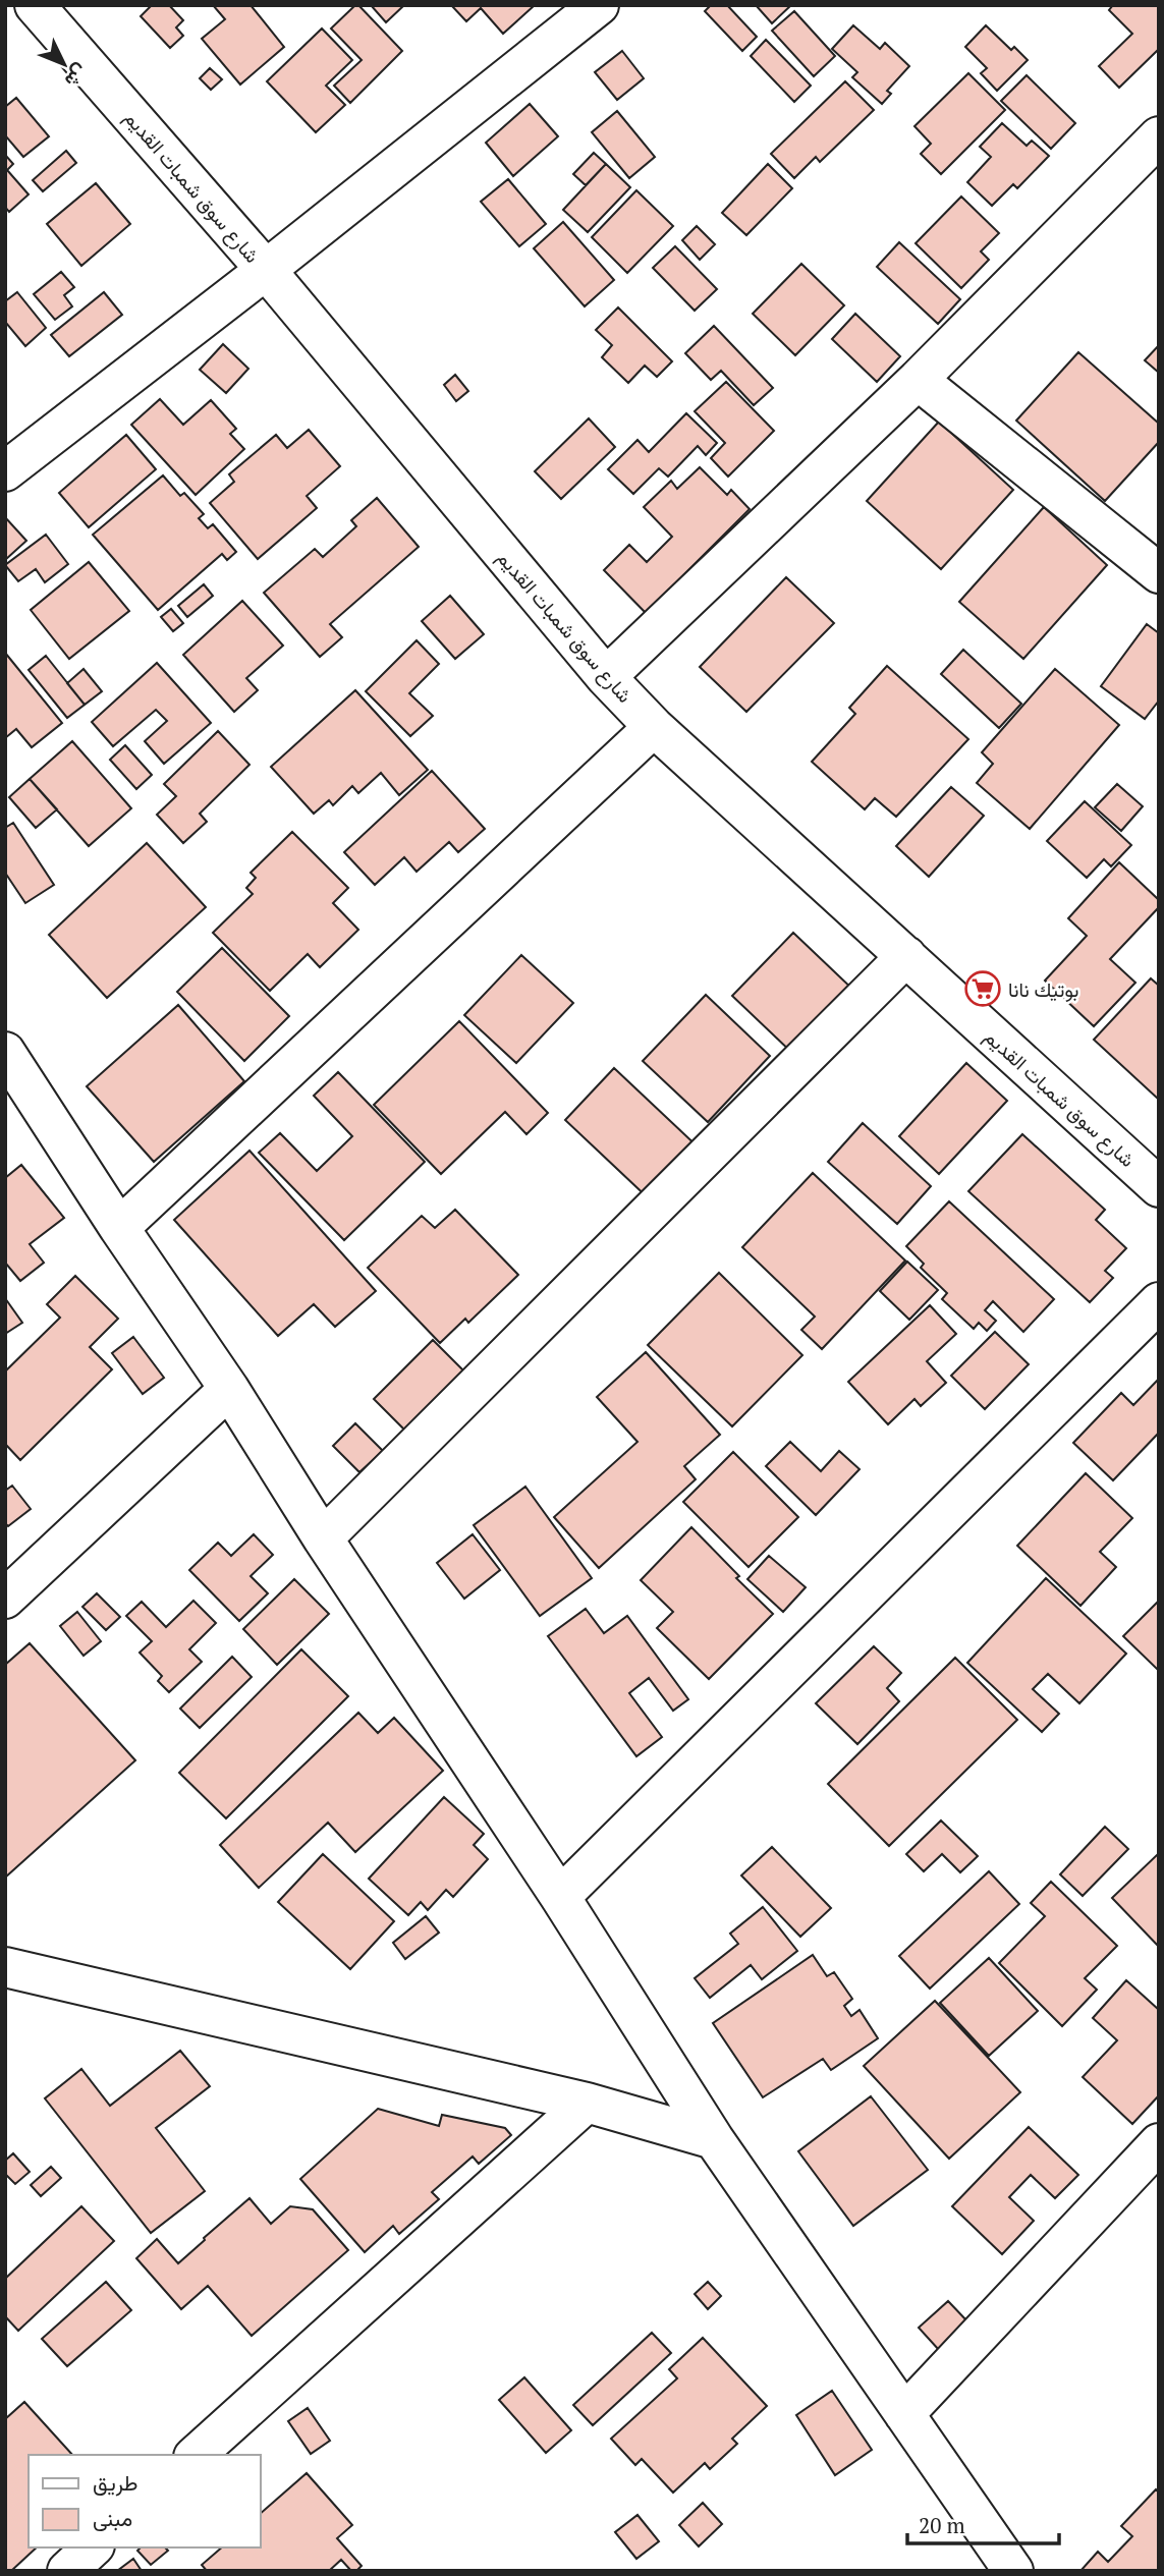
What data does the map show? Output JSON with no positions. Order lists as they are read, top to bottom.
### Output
{
  "streets": {
    "street": ["شارع سوق شمبات القديم"]
  },
  "places": {
    "supermarket": ["بوتيك نانا"]
  },
  "legend": ["طريق", "مبنى"],
  "scale_bar": "20 m",
  "north": "bottom right"
}
